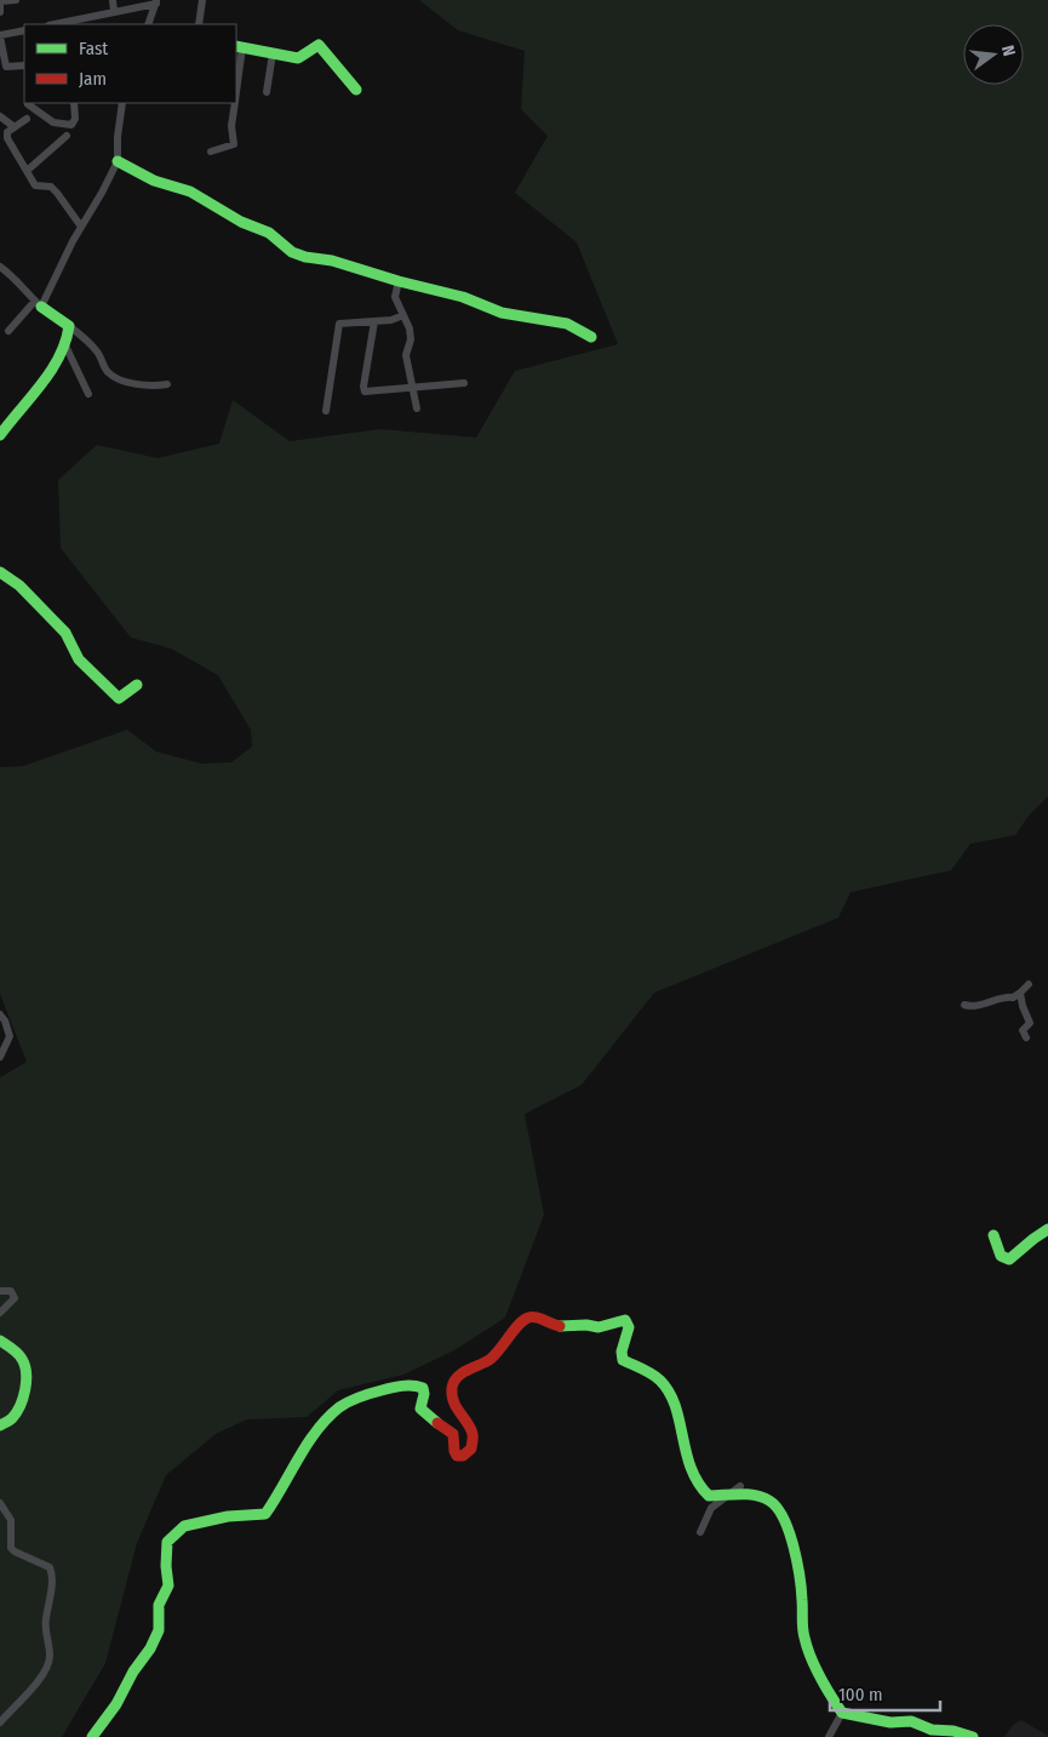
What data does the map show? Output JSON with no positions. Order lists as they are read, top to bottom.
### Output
{
  "legend": ["Fast", "Jam"],
  "scale_bar": "100 m",
  "north": "right"
}
